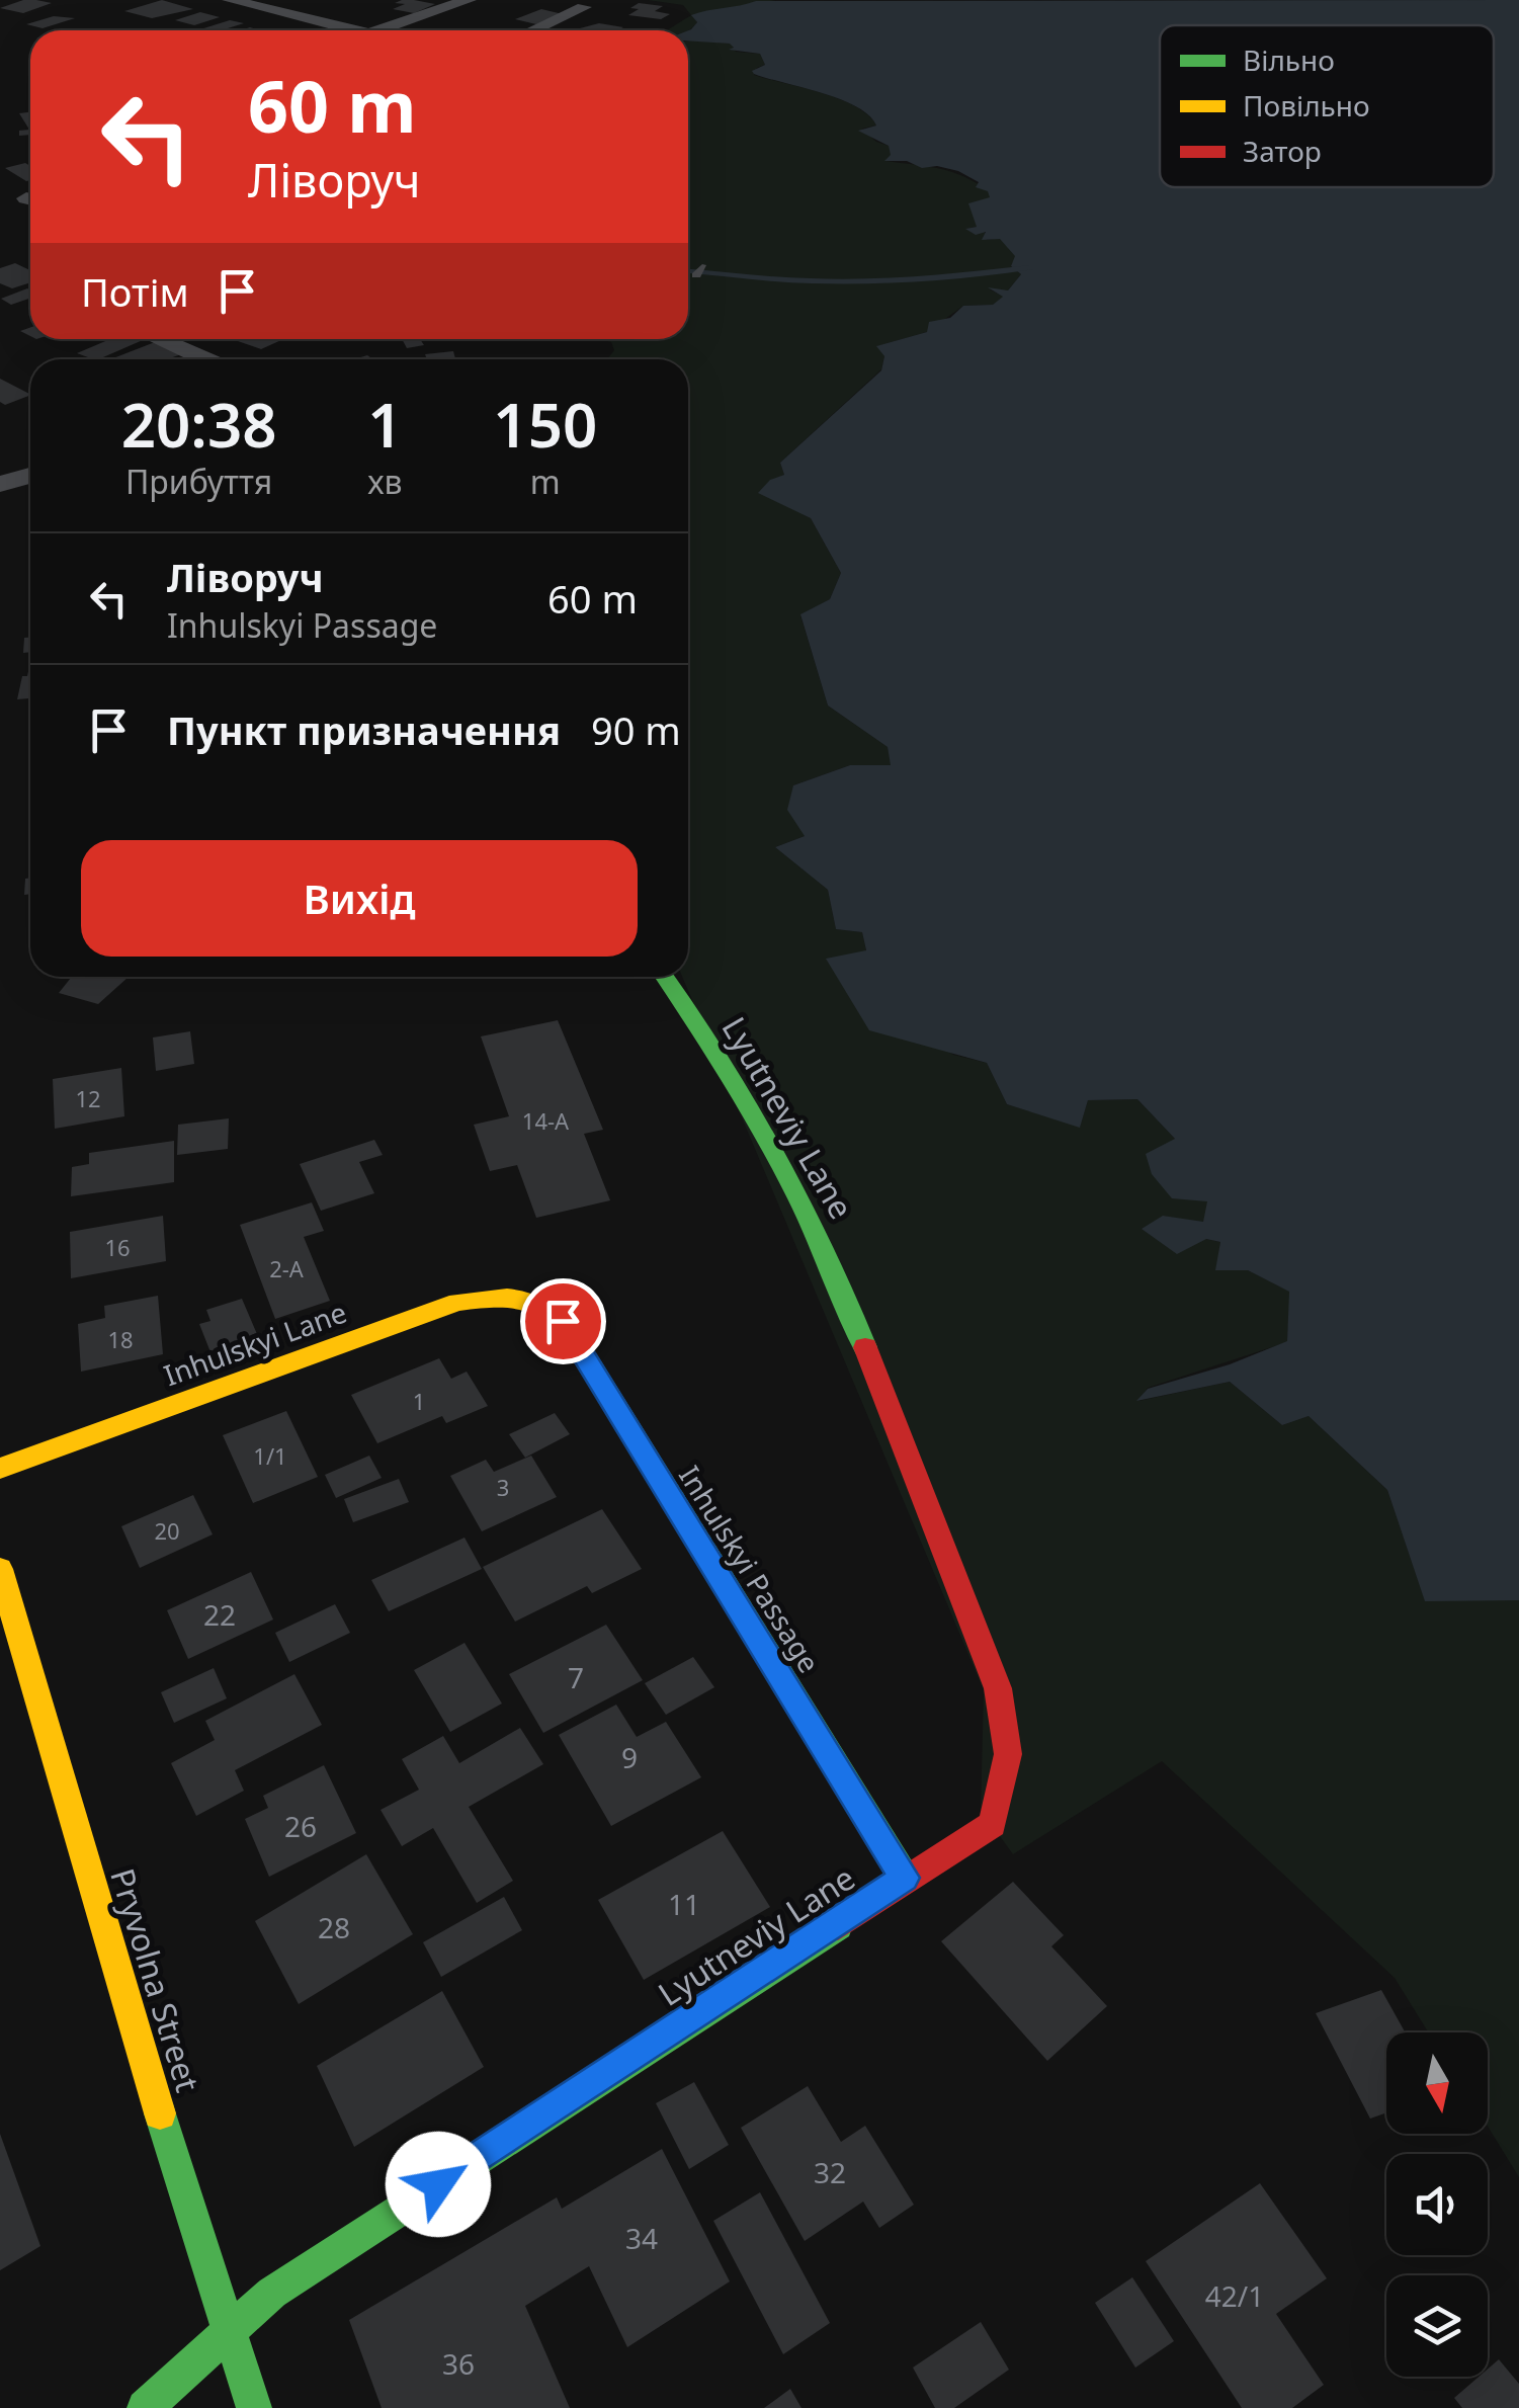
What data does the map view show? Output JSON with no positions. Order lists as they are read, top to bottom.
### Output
{
  "streets": {
    "street": [
      "Lyutneviy Lane",
      "Inhulskyi Lane",
      "Inhulskyi Passage",
      "Pryvolna Street"
    ]
  },
  "crossings": [
    ["Lyutneviy Lane", "Inhulskyi Passage"],
    ["Lyutneviy Lane", "Pryvolna Street"],
    ["Inhulskyi Lane", "Inhulskyi Passage"]
  ],
  "house_numbers": [
    "12",
    "14-А",
    "16",
    "2-А",
    "18",
    "1",
    "1/1",
    "3",
    "20",
    "22",
    "7",
    "9",
    "26",
    "11",
    "28",
    "32",
    "34",
    "42/1",
    "36"
  ],
  "legend": ["Вільно", "Повільно", "Затор"],
  "north": "bottom",
  "page": {
    "turn": ["60 m", "Ліворуч"],
    "then": "Потім",
    "eta": [
      "20:38",
      "Прибуття",
      "1",
      "хв",
      "150",
      "m"
    ],
    "list": [
      {
        "name": "Ліворуч",
        "note": "Inhulskyi Passage",
        "value": "60 m"
      },
      {
        "name": "Пункт призначення",
        "value": "90 m"
      }
    ],
    "buttons": "Вихід"
  }
}
